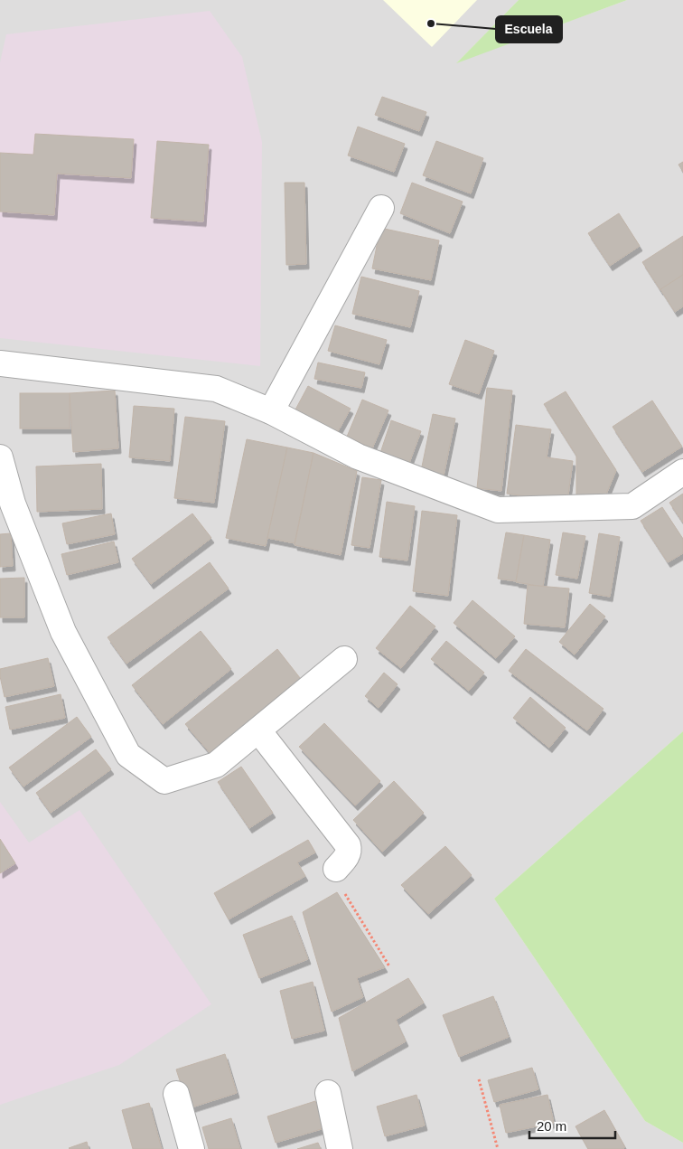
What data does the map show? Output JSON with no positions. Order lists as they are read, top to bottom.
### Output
{
  "places": ["Escuela"],
  "scale_bar": "20 m"
}
